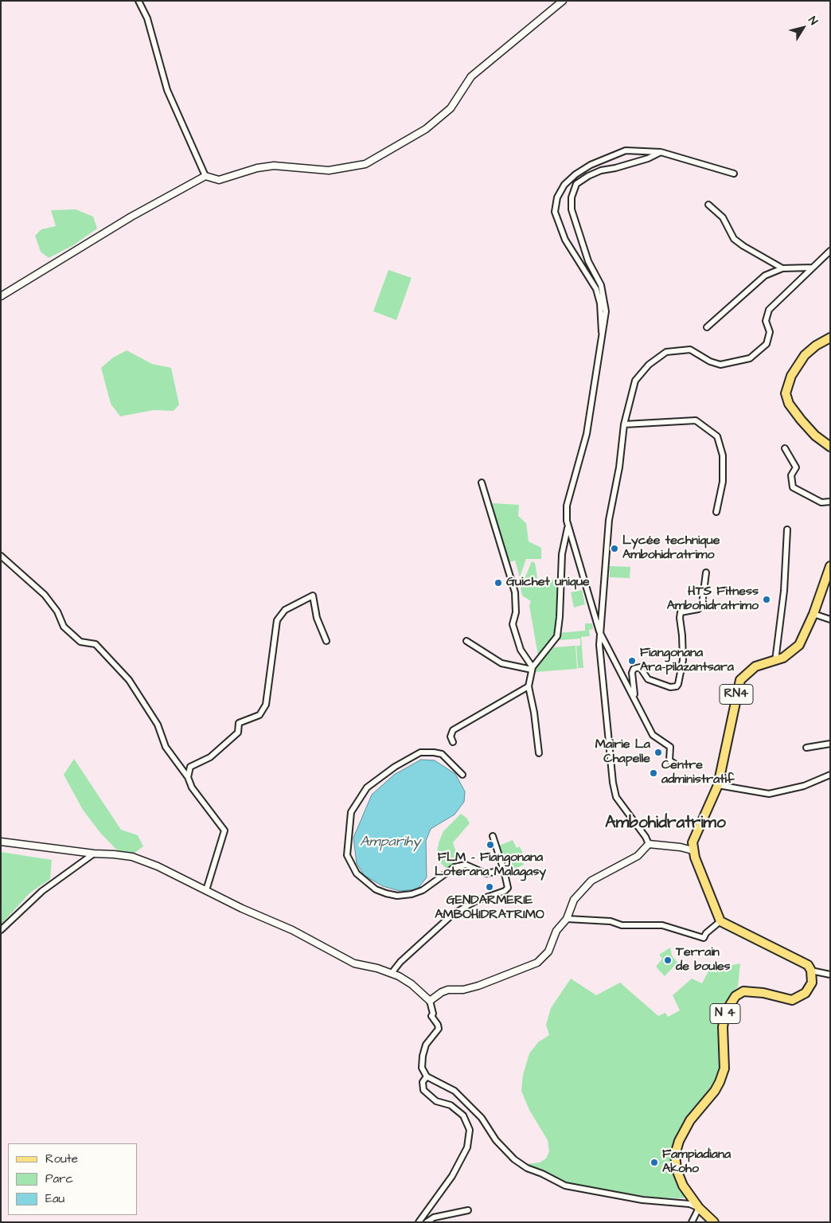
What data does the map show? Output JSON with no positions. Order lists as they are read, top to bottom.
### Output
{
  "streets": {
    "main road": ["RN4", "N 4"]
  },
  "districts": ["Ambohidratrimo"],
  "water": ["Amparihy"],
  "places": [
    "Lycée technique Ambohidratrimo",
    "Guichet unique",
    "HTS Fitness Ambohidratrimo",
    "Fiangonana Ara-pilazantsara",
    "Mairie La Chapelle",
    "Centre administratif",
    "FLM - Fiangonana Loterana Malagasy",
    "GENDARMERIE AMBOHIDRATRIMO",
    "Terrain de boules",
    "Fampiadiana Akoho"
  ],
  "legend": ["Route", "Parc", "Eau"],
  "north": "top right"
}
